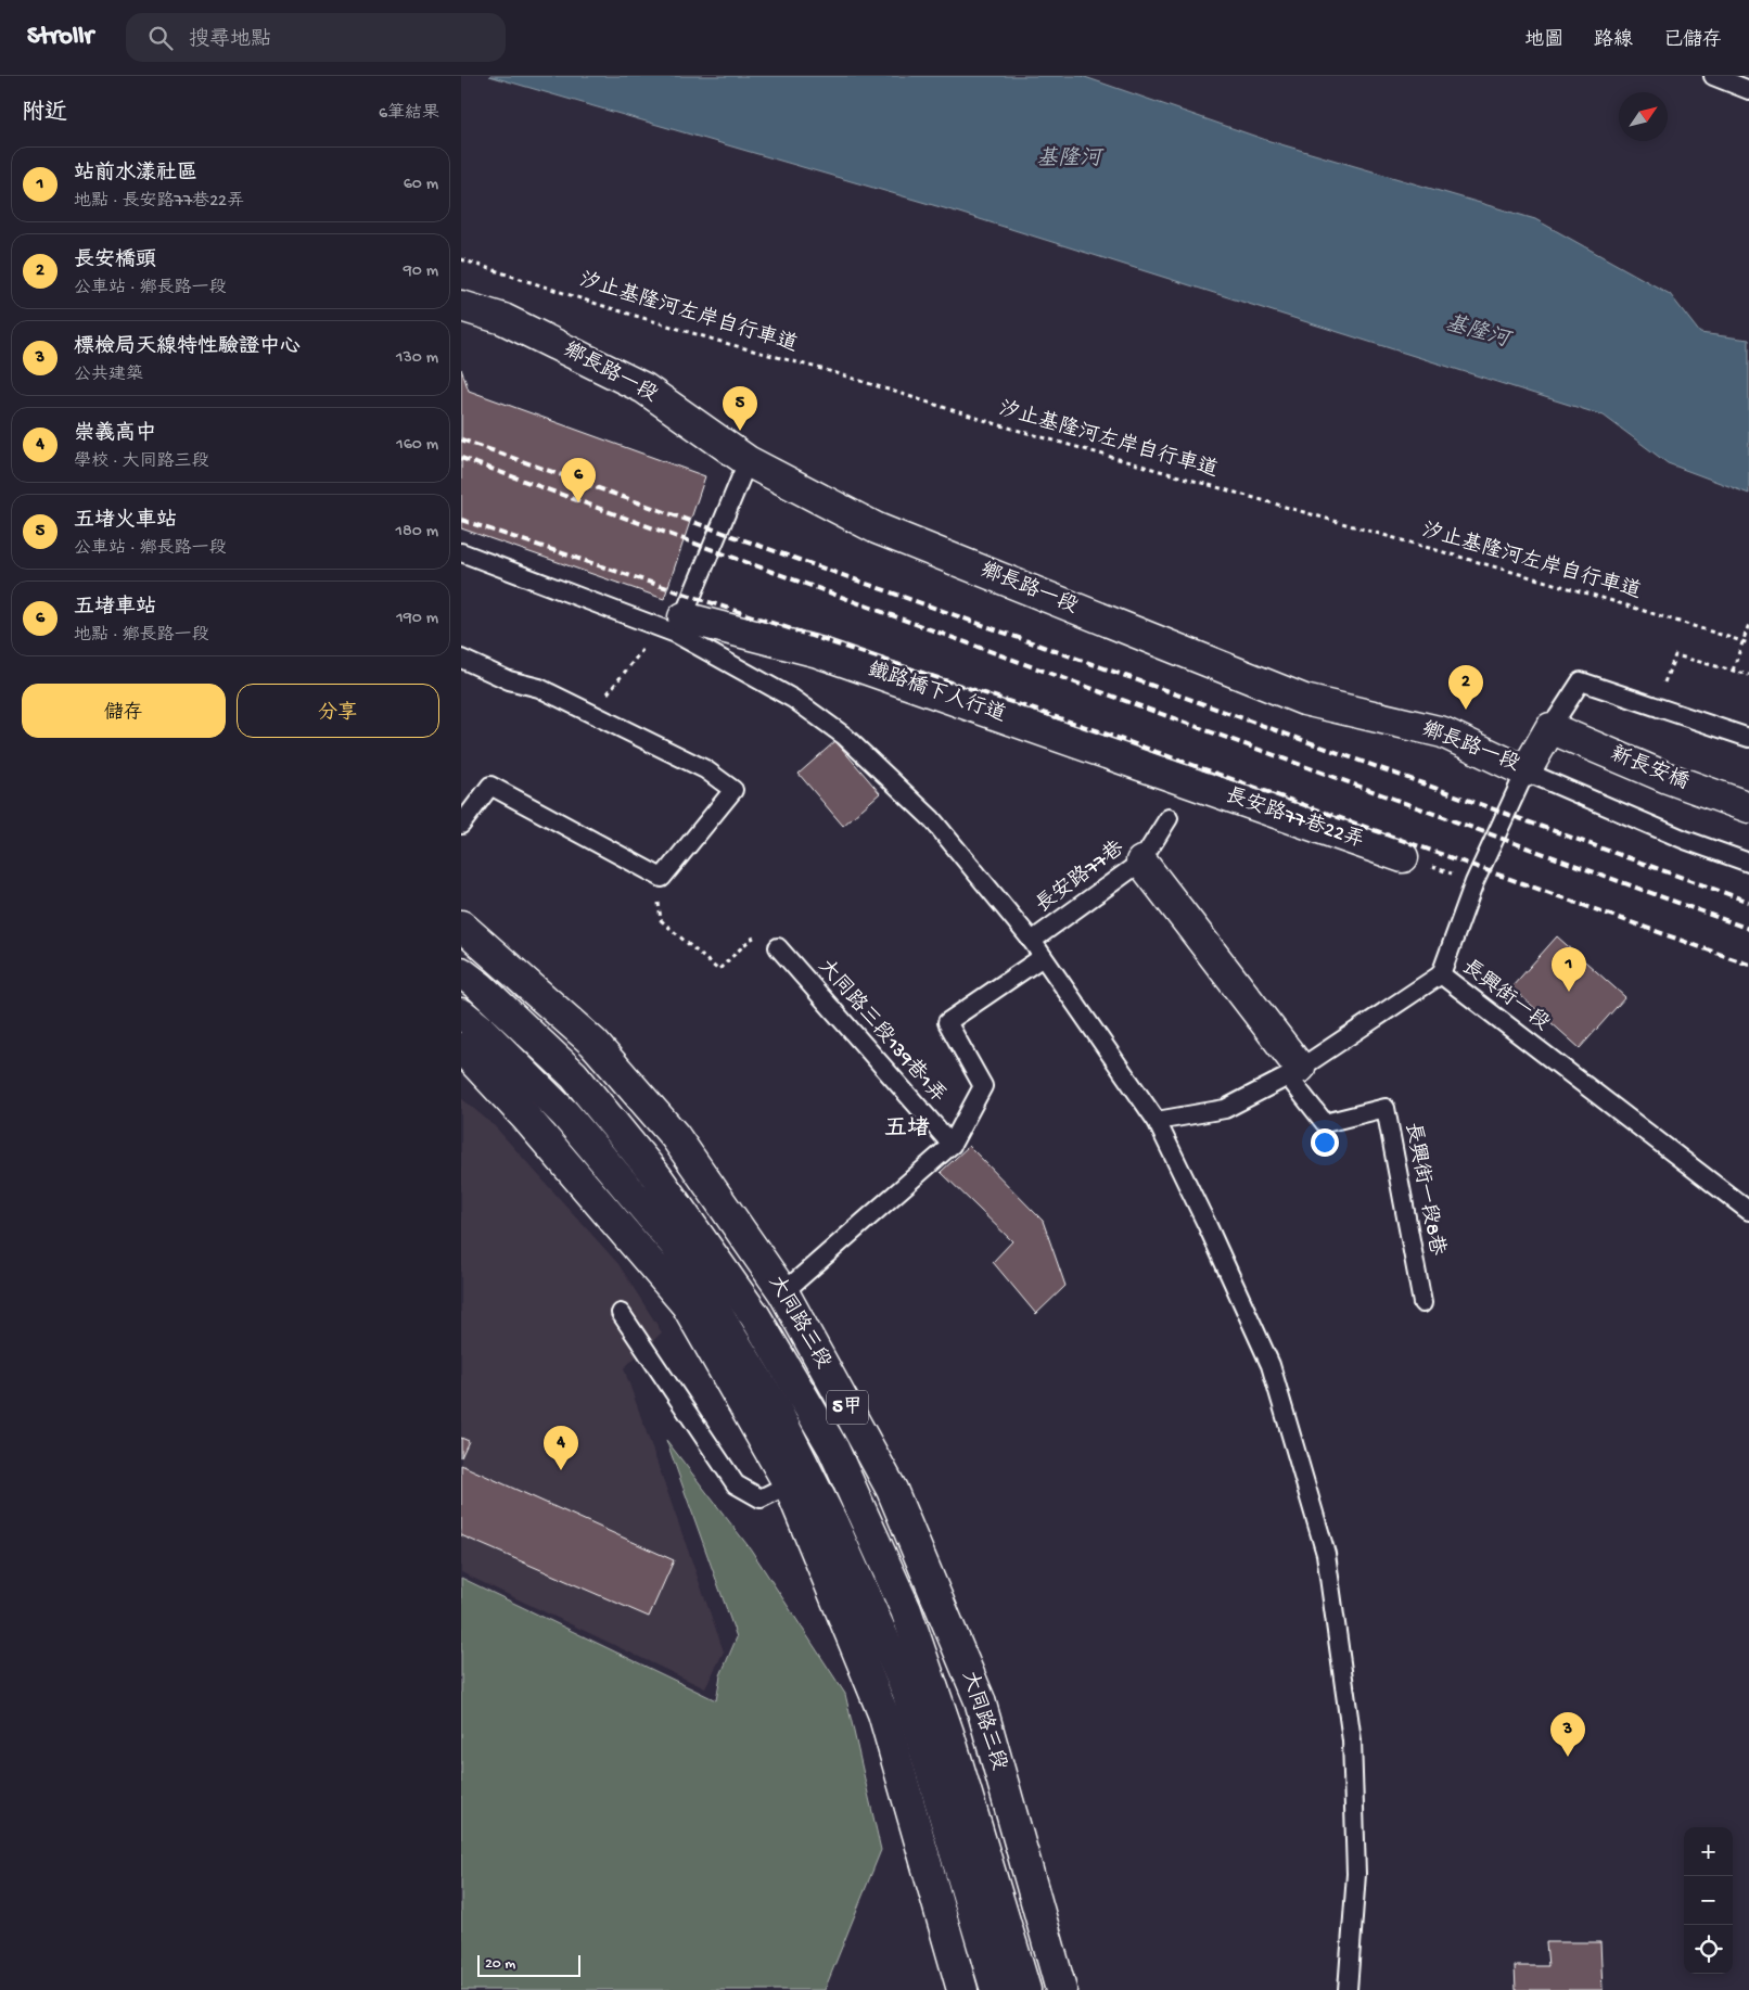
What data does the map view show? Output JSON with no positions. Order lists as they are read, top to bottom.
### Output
{
  "streets": {
    "main road": [
      "鄉長路一段",
      "鐵路橋下人行道",
      "新長安橋",
      "長安路77巷22弄",
      "大同路三段",
      "5甲"
    ],
    "lane": [
      "長安路77巷",
      "長興街一段",
      "大同路三段139巷1弄",
      "長興街一段8巷"
    ],
    "path": ["汐止基隆河左岸自行車道"]
  },
  "crossings": [
    ["鄉長路一段", "新長安橋"],
    ["鐵路橋下人行道", "長安路77巷22弄"],
    ["長興街一段", "長興街一段8巷"]
  ],
  "districts": ["五堵"],
  "water": ["基隆河"],
  "scale_bar": "20 m",
  "north": "top right",
  "page": {
    "header": "Strollr",
    "search": "搜尋地點",
    "nav": ["地圖", "路線", "已儲存"],
    "heading": ["附近", "6筆結果"],
    "list": [
      {
        "mark": "1",
        "name": "站前水漾社區",
        "note": "地點 · 長安路77巷22弄",
        "value": "60 m"
      },
      {
        "mark": "2",
        "name": "長安橋頭",
        "note": "公車站 · 鄉長路一段",
        "value": "90 m"
      },
      {
        "mark": "3",
        "name": "標檢局天線特性驗證中心",
        "note": "公共建築",
        "value": "130 m"
      },
      {
        "mark": "4",
        "name": "崇義高中",
        "note": "學校 · 大同路三段",
        "value": "160 m"
      },
      {
        "mark": "5",
        "name": "五堵火車站",
        "note": "公車站 · 鄉長路一段",
        "value": "180 m"
      },
      {
        "mark": "6",
        "name": "五堵車站",
        "note": "地點 · 鄉長路一段",
        "value": "190 m"
      }
    ],
    "pins": [
      "5",
      "6",
      "2",
      "1",
      "4",
      "3"
    ],
    "buttons": ["儲存", "分享"],
    "map_buttons": ["+", "−"],
    "scale": "20 m"
  }
}
